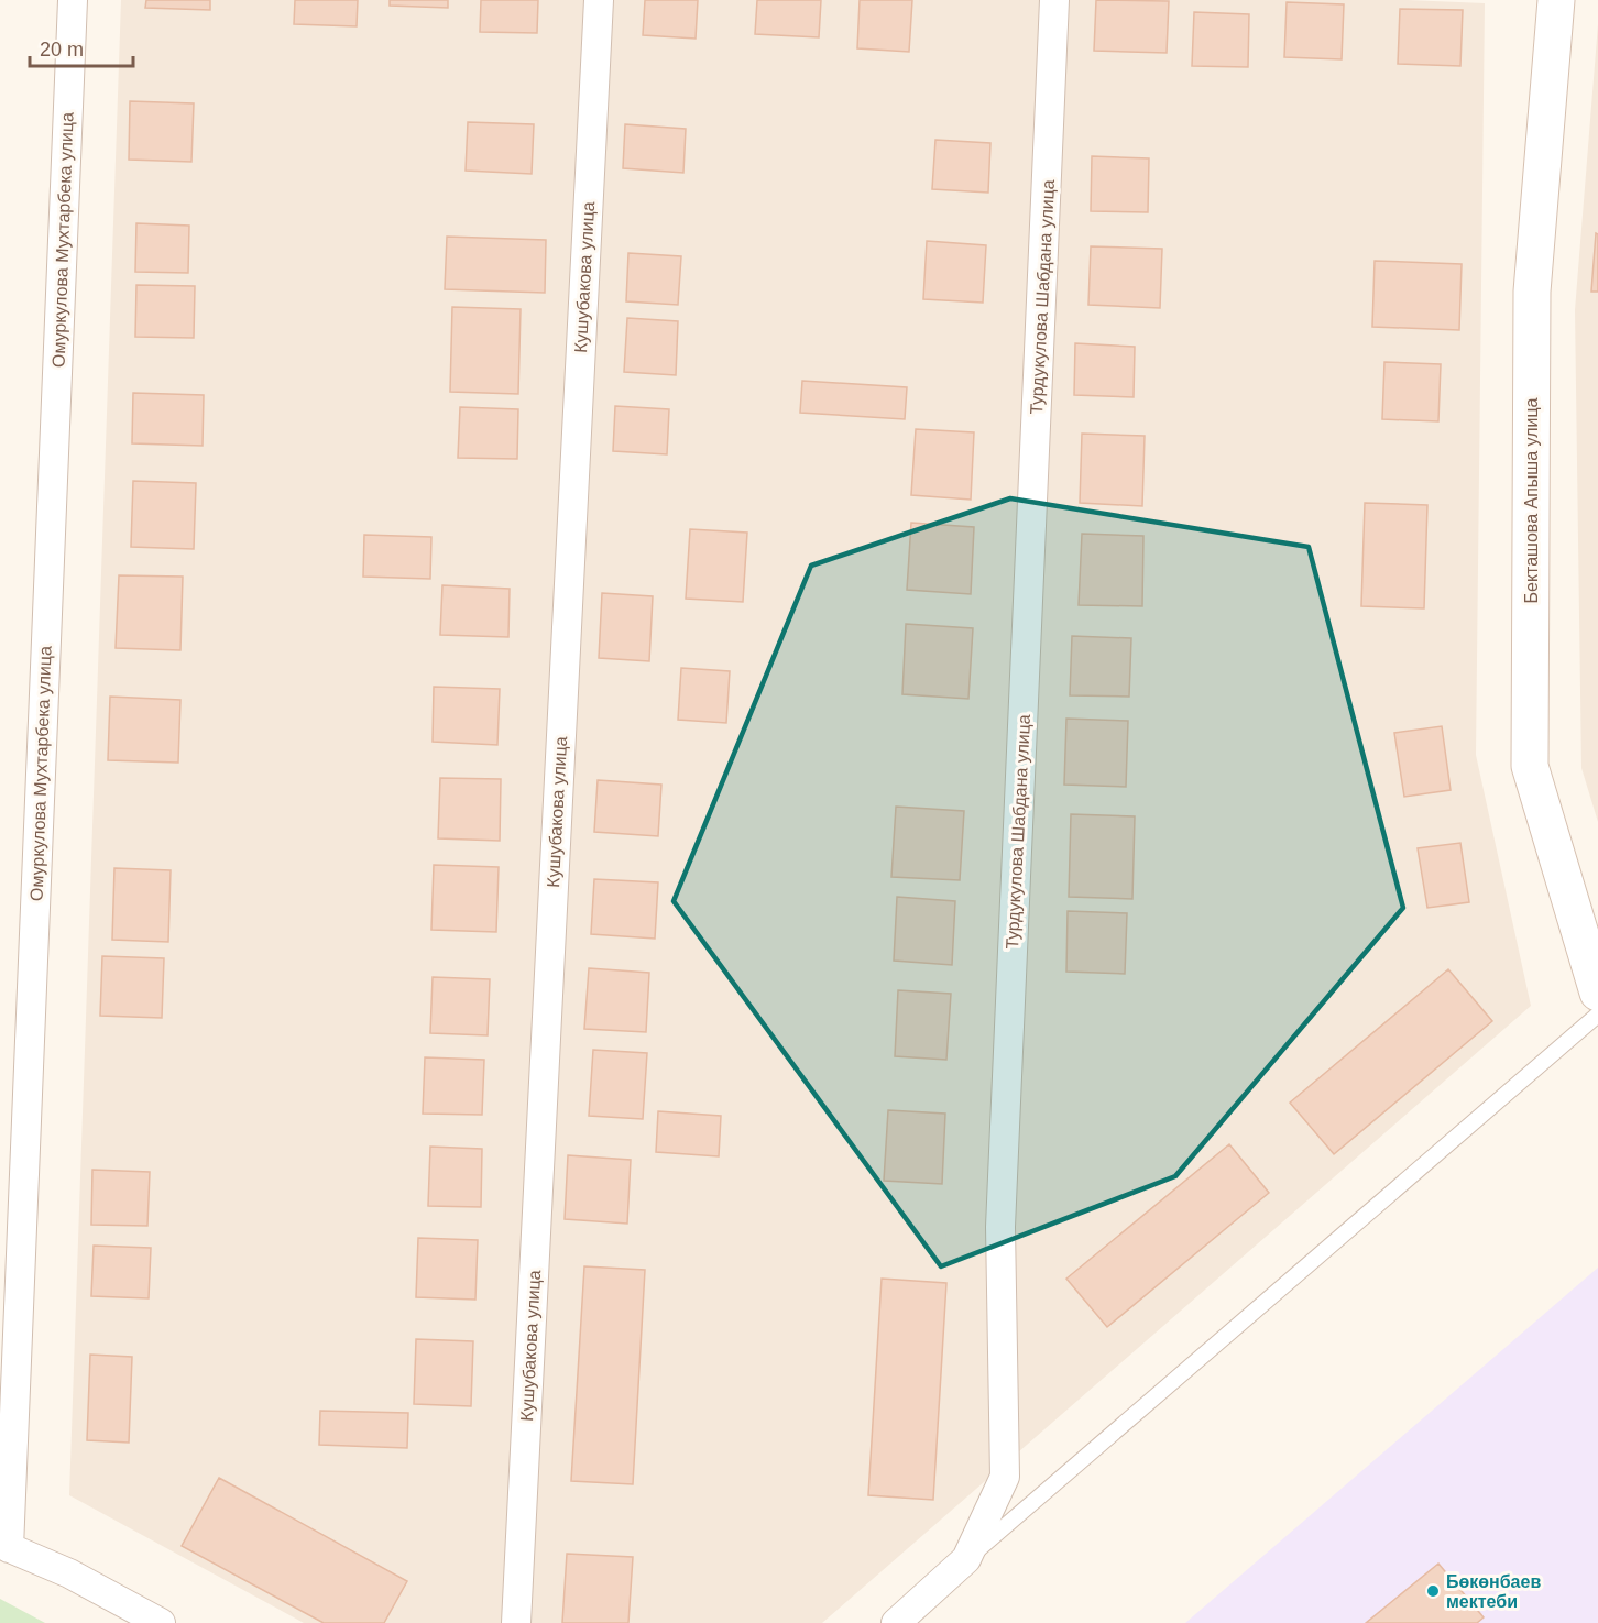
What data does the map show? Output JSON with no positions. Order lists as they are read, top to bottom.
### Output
{
  "streets": {
    "street": [
      "Омуркулова Мухтарбека улица",
      "Кушубакова улица",
      "Турдукулова Шабдана улица",
      "Бекташова Апыша улица"
    ]
  },
  "places": ["Бөкөнбаев мектеби"],
  "scale_bar": "20 m"
}
